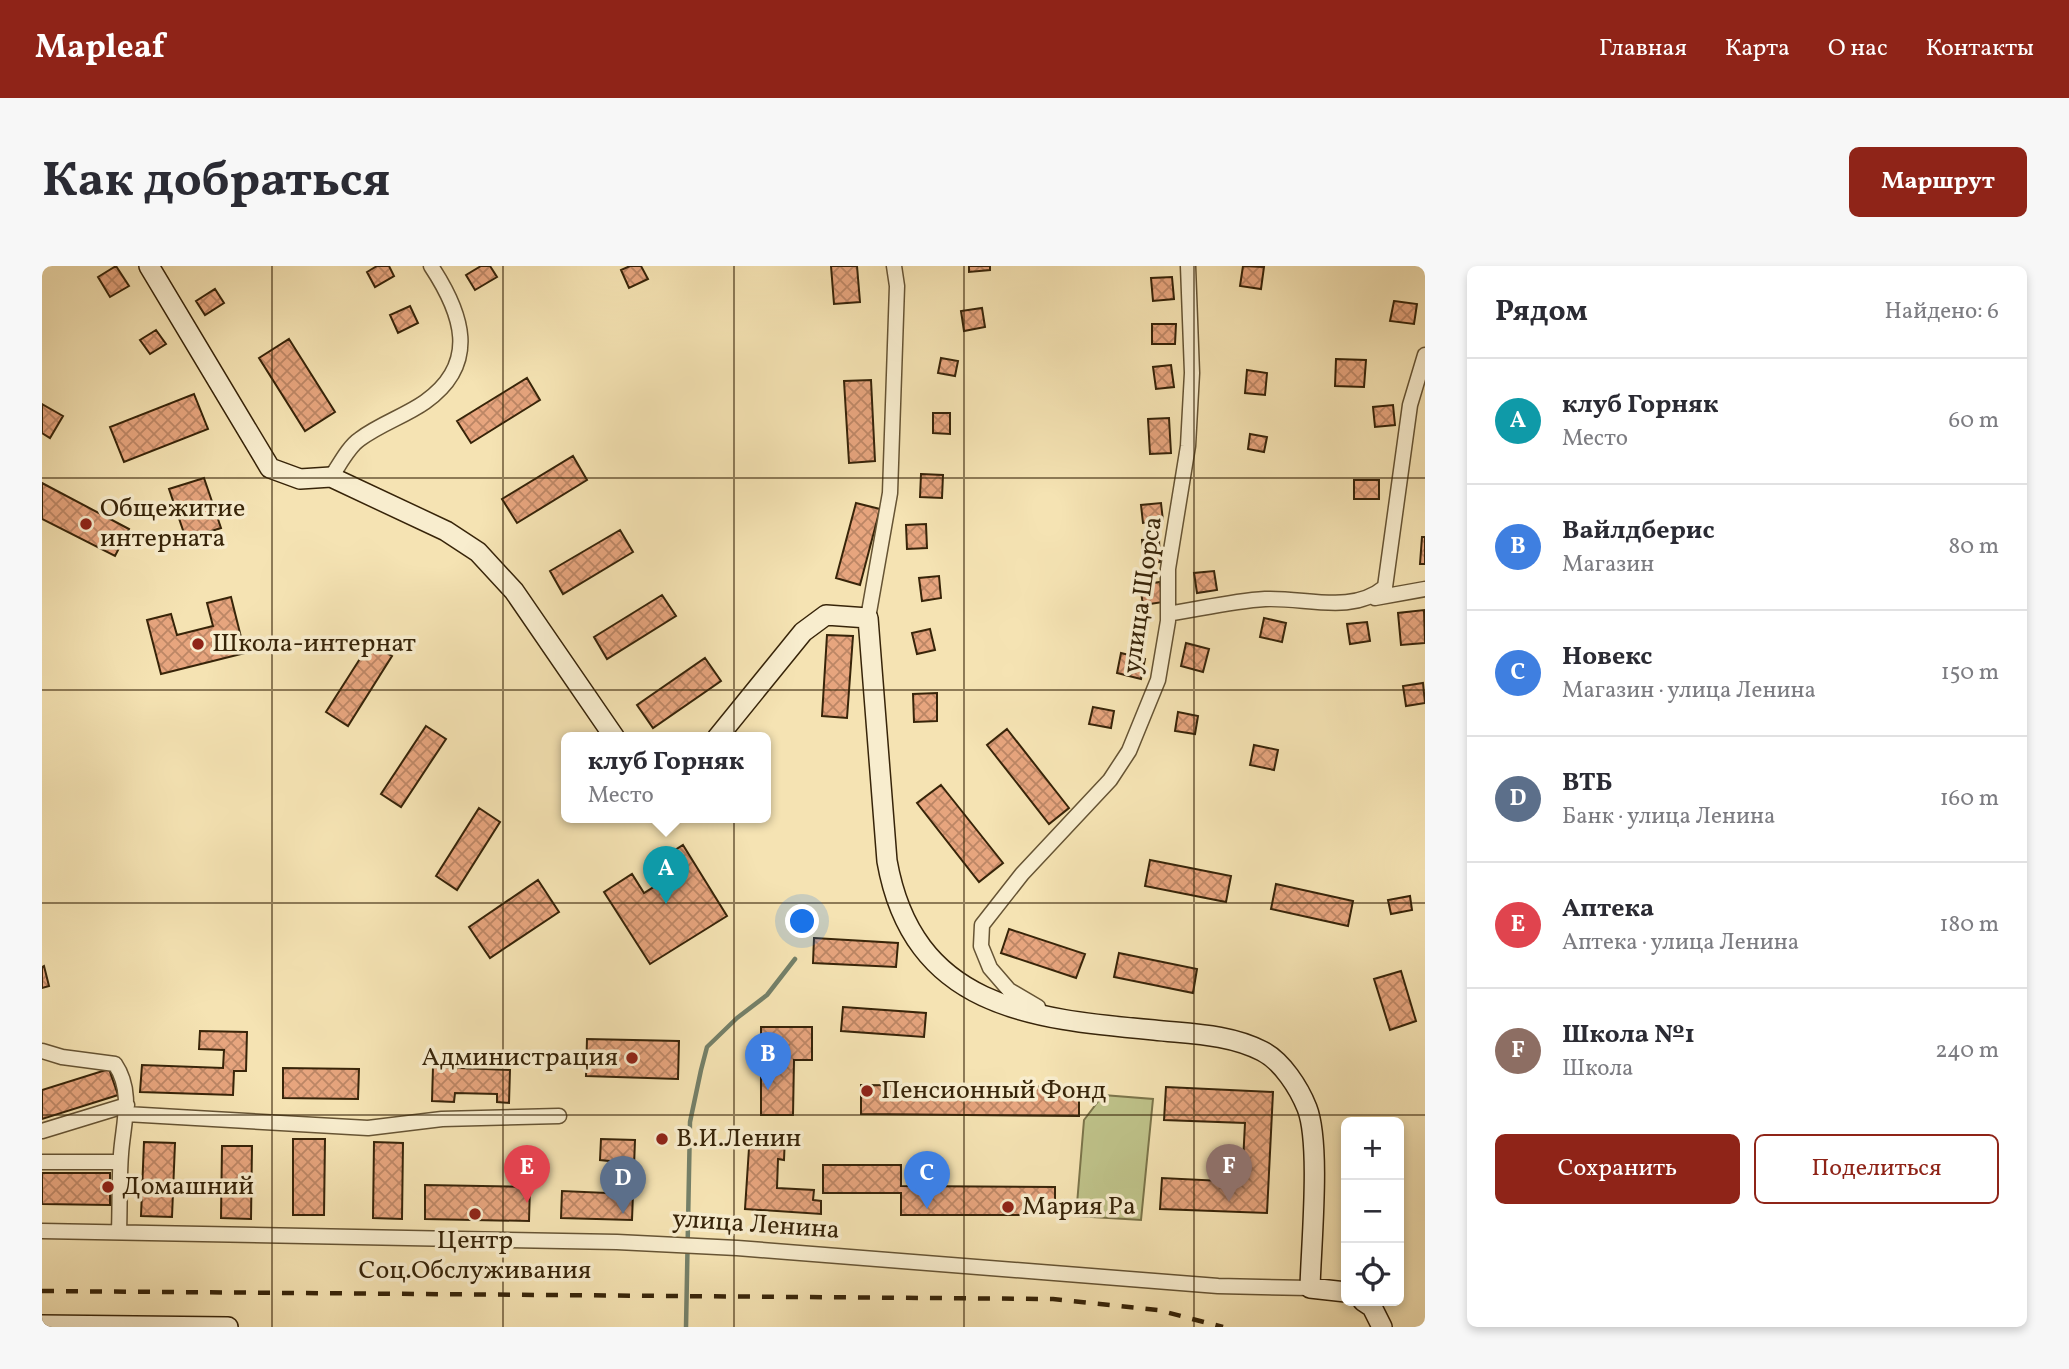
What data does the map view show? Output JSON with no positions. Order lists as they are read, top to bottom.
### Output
{
  "streets": {
    "street": ["улица Щорса", "улица Ленина"]
  },
  "places": [
    "Общежитие интерната",
    "Школа-интернат",
    "Администрация",
    "Пенсионный Фонд",
    "В.И.Ленин",
    "Домашний",
    "Мария Ра",
    "Центр Соц.Обслуживания"
  ],
  "page": {
    "header": "Mapleaf",
    "nav": [
      "Главная",
      "Карта",
      "О нас",
      "Контакты"
    ],
    "buttons": [
      "Маршрут",
      ["Сохранить", "Поделиться"]
    ],
    "title": "Как добраться",
    "heading": ["Рядом", "Найдено: 6"],
    "list": [
      {
        "mark": "A",
        "name": "клуб Горняк",
        "note": "Место",
        "value": "60 m"
      },
      {
        "mark": "B",
        "name": "Вайлдберис",
        "note": "Магазин",
        "value": "80 m"
      },
      {
        "mark": "C",
        "name": "Новекс",
        "note": "Магазин · улица Ленина",
        "value": "150 m"
      },
      {
        "mark": "D",
        "name": "ВТБ",
        "note": "Банк · улица Ленина",
        "value": "160 m"
      },
      {
        "mark": "E",
        "name": "Аптека",
        "note": "Аптека · улица Ленина",
        "value": "180 m"
      },
      {
        "mark": "F",
        "name": "Школа №1",
        "note": "Школа",
        "value": "240 m"
      }
    ],
    "popup": ["клуб Горняк", "Место"],
    "pins": [
      "A",
      "B",
      "F",
      "E",
      "C",
      "D"
    ],
    "map_buttons": ["+", "−"]
  }
}
